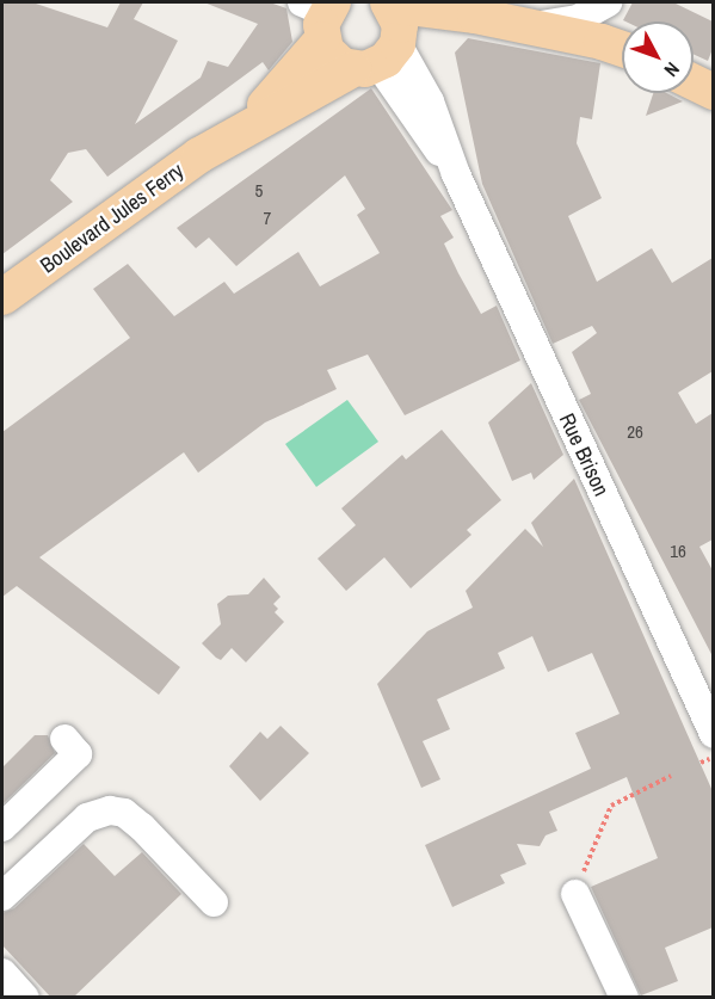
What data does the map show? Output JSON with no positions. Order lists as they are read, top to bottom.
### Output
{
  "streets": {
    "main road": ["Boulevard Jules Ferry"],
    "street": ["Rue Brison"]
  },
  "crossings": [
    ["Boulevard Jules Ferry", "Rue Brison"]
  ],
  "house_numbers": [
    "5",
    "7",
    "26",
    "16"
  ],
  "north": "bottom right"
}
